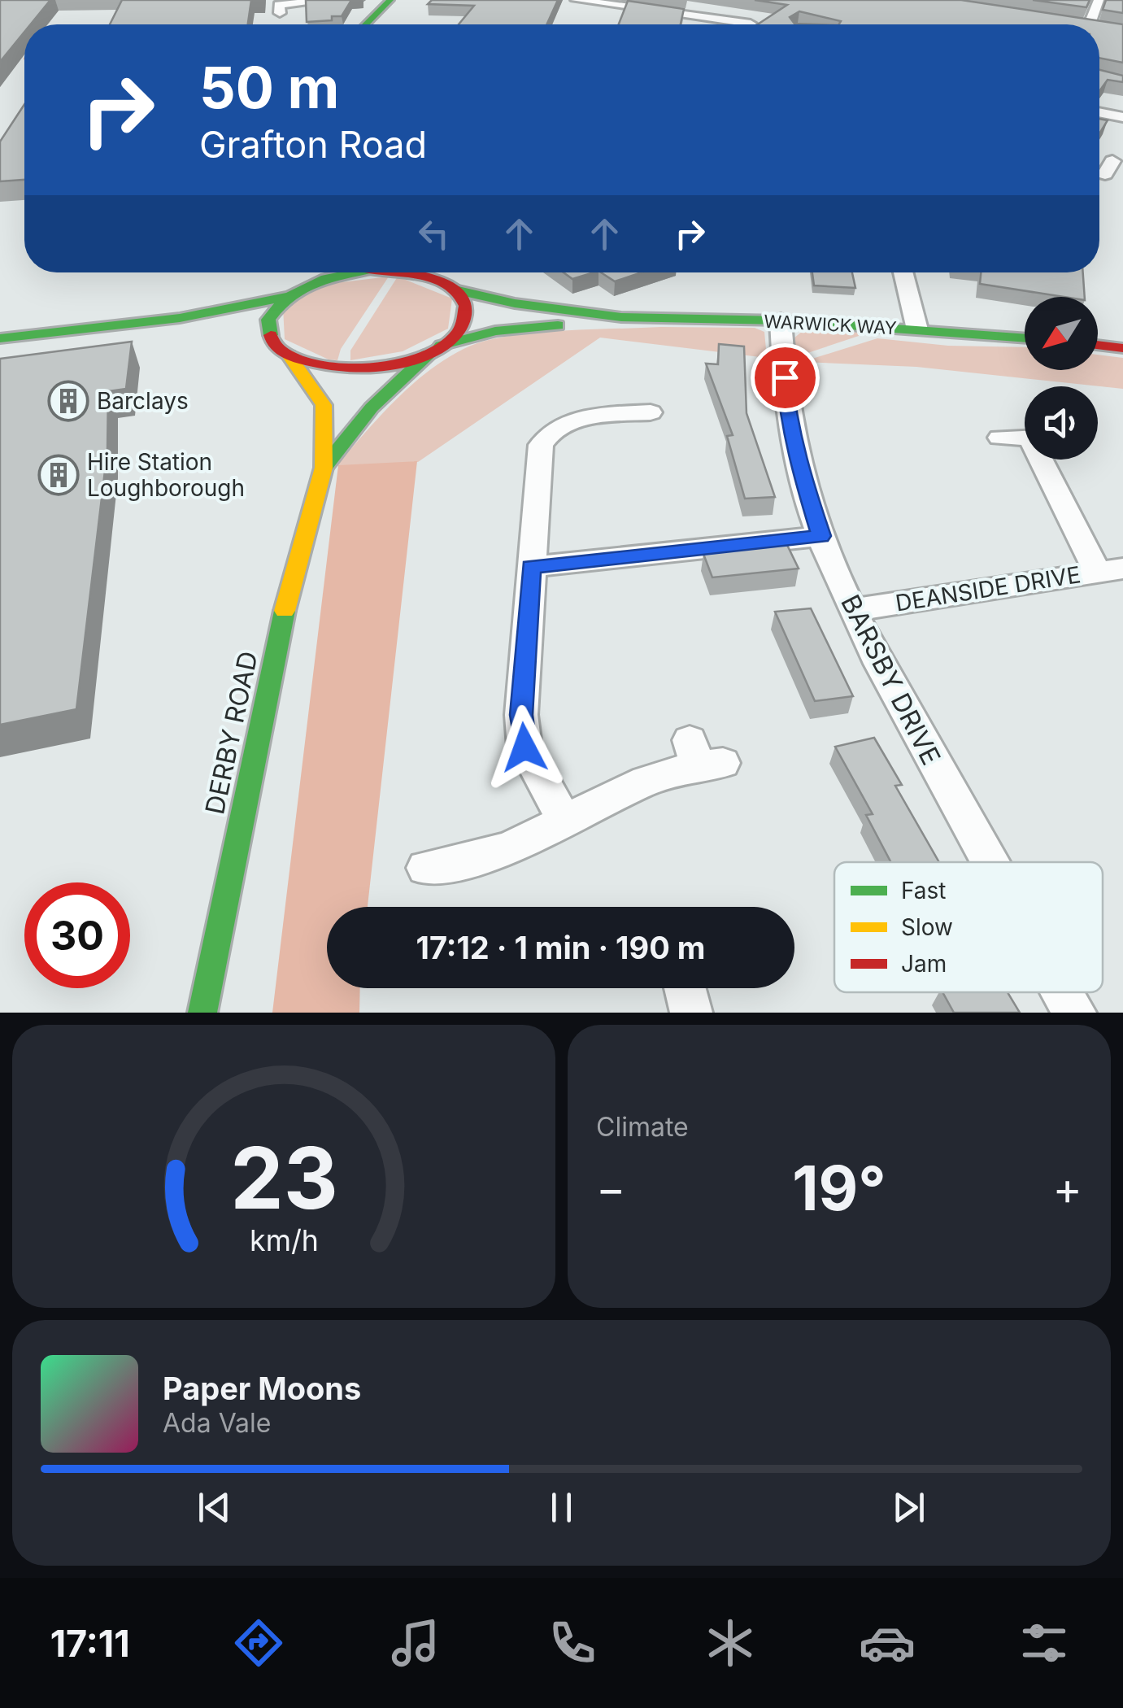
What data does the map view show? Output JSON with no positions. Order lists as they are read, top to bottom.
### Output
{
  "streets": {
    "main road": ["WARWICK WAY", "DERBY ROAD"],
    "street": ["DEANSIDE DRIVE", "BARSBY DRIVE"]
  },
  "crossings": [
    ["WARWICK WAY", "BARSBY DRIVE"],
    ["WARWICK WAY", "DERBY ROAD"],
    ["DEANSIDE DRIVE", "BARSBY DRIVE"]
  ],
  "places": {
    "building": ["Barclays", "Hire Station Loughborough"]
  },
  "legend": ["Fast", "Slow", "Jam"],
  "north": "bottom left",
  "page": {
    "turn": ["50 m", "Grafton Road"],
    "limit": "30",
    "trip": "17:12 · 1 min · 190 m",
    "tile": "Climate",
    "heat": ["−", "19°", "+"],
    "song": ["Paper Moons", "Ada Vale"],
    "tabs": "17:11",
    "gauge": ["23", "km/h"]
  }
}
